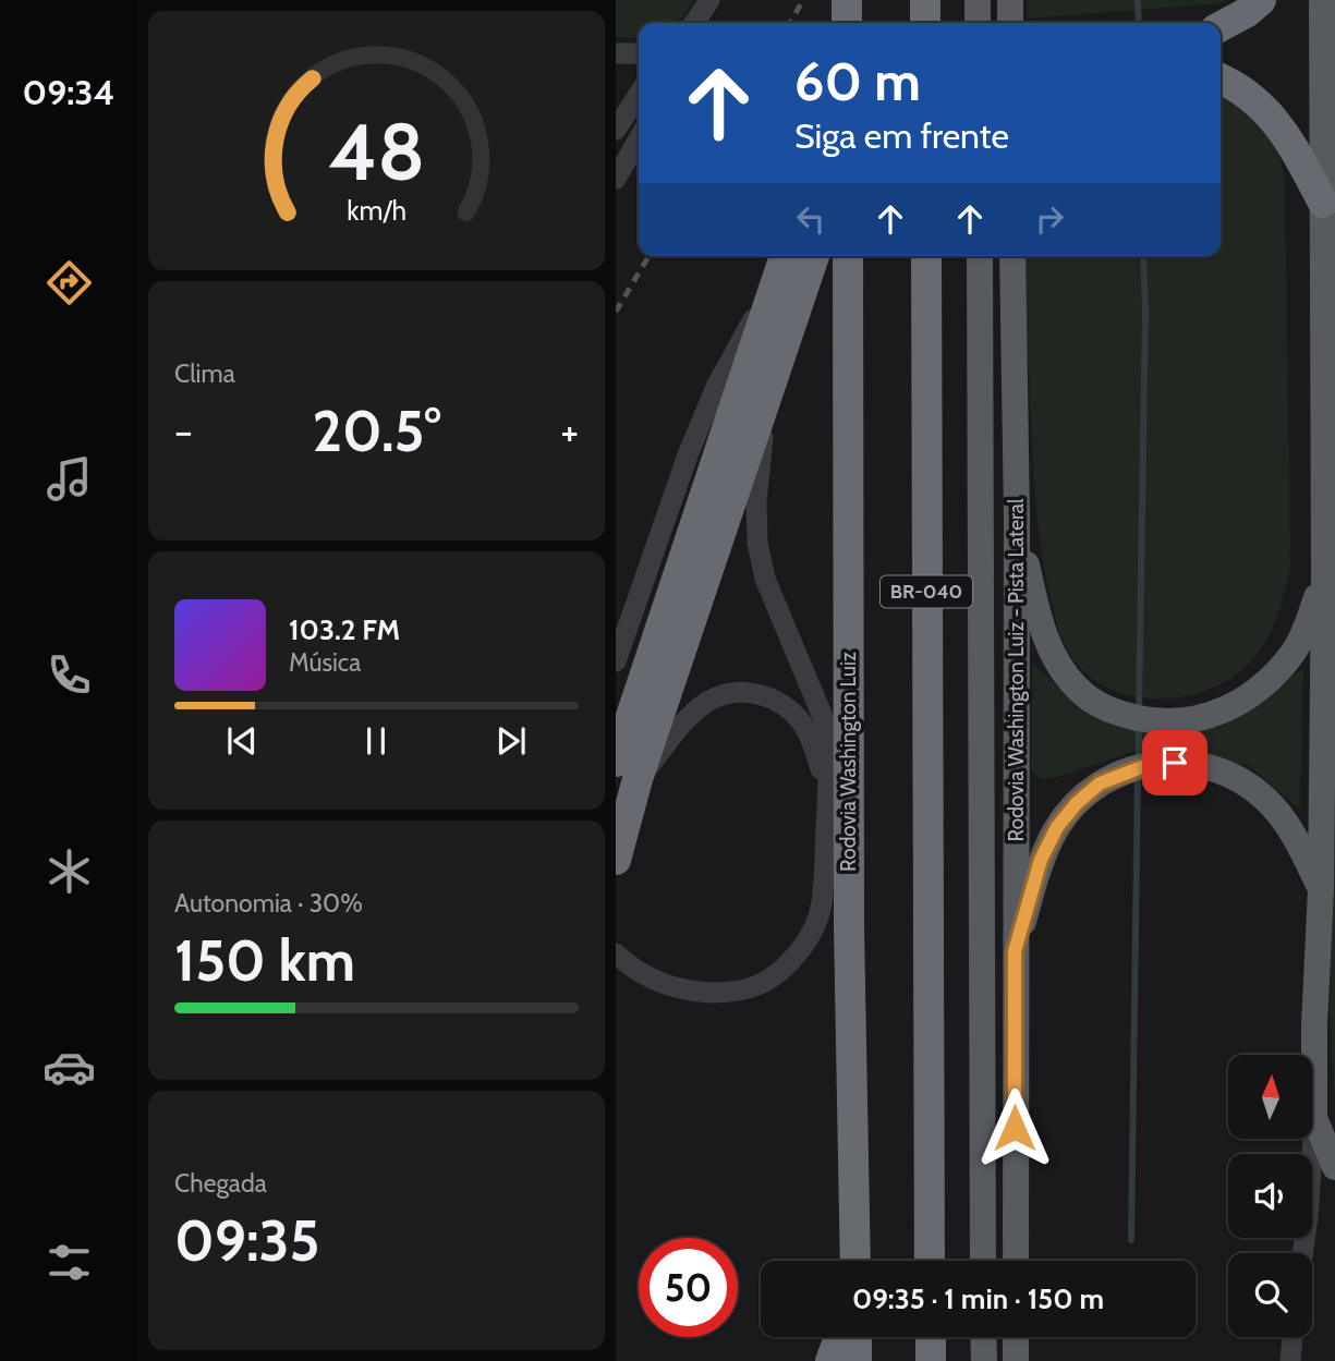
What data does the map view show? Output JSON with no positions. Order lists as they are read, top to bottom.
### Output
{
  "streets": {
    "highway": ["BR-040", "Rodovia Washington Luiz"],
    "main road": ["Rodovia Washington Luiz - Pista Lateral"]
  },
  "north": "top",
  "page": {
    "tabs": "09:34",
    "turn": ["60 m", "Siga em frente"],
    "tile": [
      "Clima",
      ["Autonomia · 30%", "150 km"],
      ["Chegada", "09:35"]
    ],
    "heat": ["−", "20.5°", "+"],
    "song": ["103.2 FM", "Música"],
    "limit": "50",
    "trip": "09:35 · 1 min · 150 m",
    "gauge": ["48", "km/h"]
  }
}
